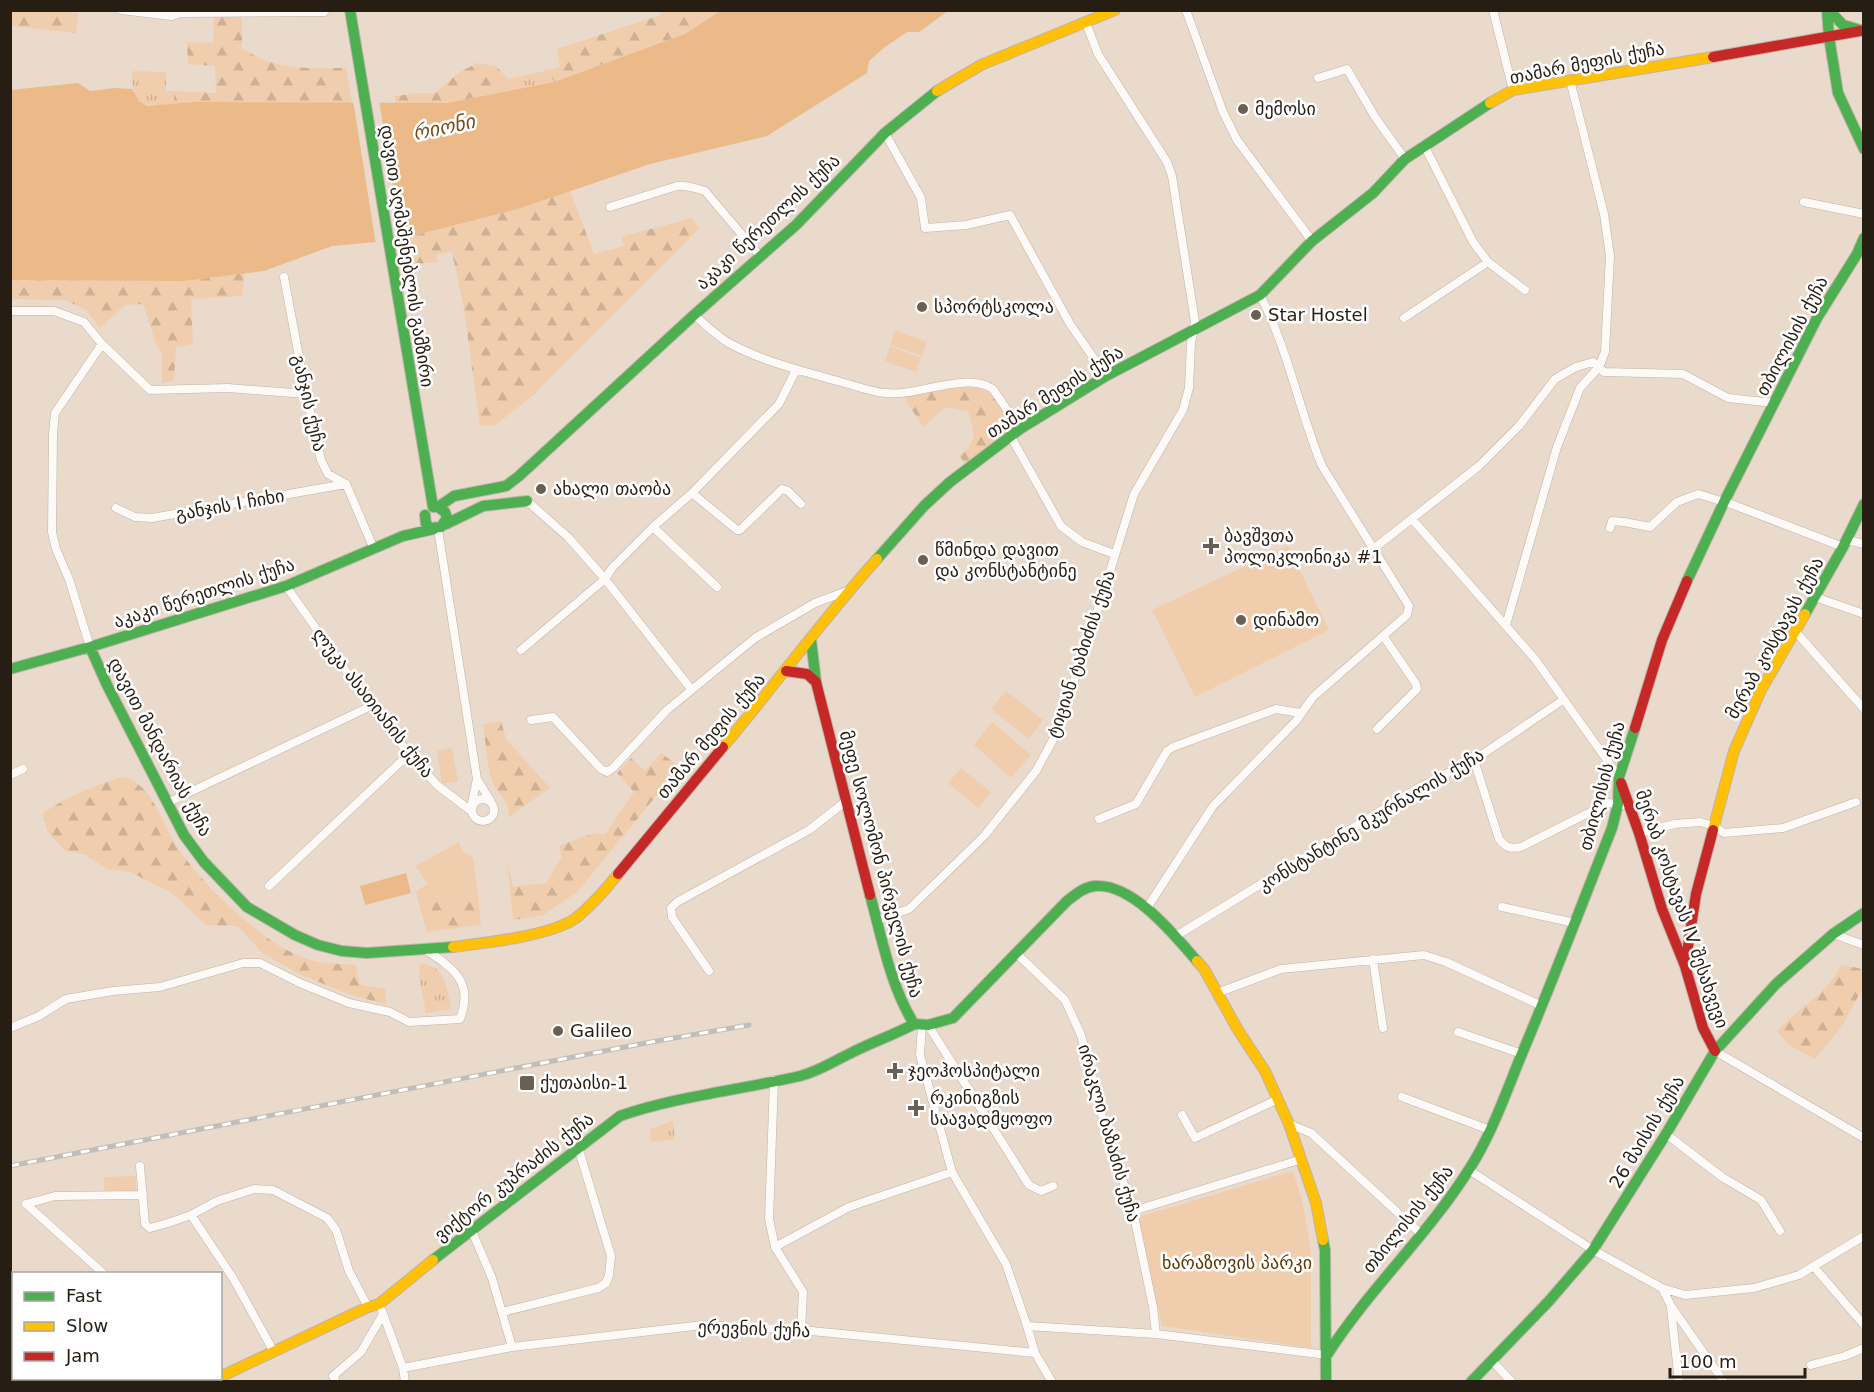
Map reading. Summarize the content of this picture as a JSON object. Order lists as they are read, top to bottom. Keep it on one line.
{"streets":{"main road":["თამარ მეფის ქუჩა","აკაკი წერეთლის ქუჩა","დავით აღმაშენებლის გამზირი","თბილისის ქუჩა","მერაბ კოსტავას ქუჩა","დავით მანდარიას ქუჩა","მეფე სოლომონ პირველის ქუჩა","მერაბ კოსტავას IV შესახვევი","26 მაისის ქუჩა","ვიქტორ კუპრაძის ქუჩა"],"street":["განჯის ქუჩა","განჯის I ჩიხი","ტიციან ტაბიძის ქუჩა","ლუკა ასათიანის ქუჩა","კონსტანტინე მკურნალის ქუჩა","ირაკლი ბაზაძის ქუჩა","ერევნის ქუჩა"]},"crossings":[["თამარ მეფის ქუჩა","ტიციან ტაბიძის ქუჩა"],["თამარ მეფის ქუჩა","დავით მანდარიას ქუჩა"],["თამარ მეფის ქუჩა","მეფე სოლომონ პირველის ქუჩა"],["აკაკი წერეთლის ქუჩა","დავით აღმაშენებლის გამზირი"],["აკაკი წერეთლის ქუჩა","განჯის ქუჩა"],["აკაკი წერეთლის ქუჩა","ტიციან ტაბიძის ქუჩა"],["აკაკი წერეთლის ქუჩა","ლუკა ასათიანის ქუჩა"],["აკაკი წერეთლის ქუჩა","დავით მანდარიას ქუჩა"],["თბილისის ქუჩა","მერაბ კოსტავას IV შესახვევი"],["განჯის ქუჩა","განჯის I ჩიხი"],["მერაბ კოსტავას ქუჩა","მერაბ კოსტავას IV შესახვევი"],["ტიციან ტაბიძის ქუჩა","მეფე სოლომონ პირველის ქუჩა"],["მეფე სოლომონ პირველის ქუჩა","ვიქტორ კუპრაძის ქუჩა"],["მერაბ კოსტავას IV შესახვევი","26 მაისის ქუჩა"]],"water":["რიონი"],"parks":["ხარაზოვის პარკი"],"places":{"other":["მემოსი","სპორტსკოლა","Star Hostel","ახალი თაობა","წმინდა დავით და კონსტანტინე","დინამო","Galileo"],"health":["ბავშვთა პოლიკლინიკა #1","ჯეოჰოსპიტალი","რკინიგზის საავადმყოფო"],"transit":["ქუთაისი-1"]},"legend":["Fast","Slow","Jam"],"scale_bar":"100 m"}
